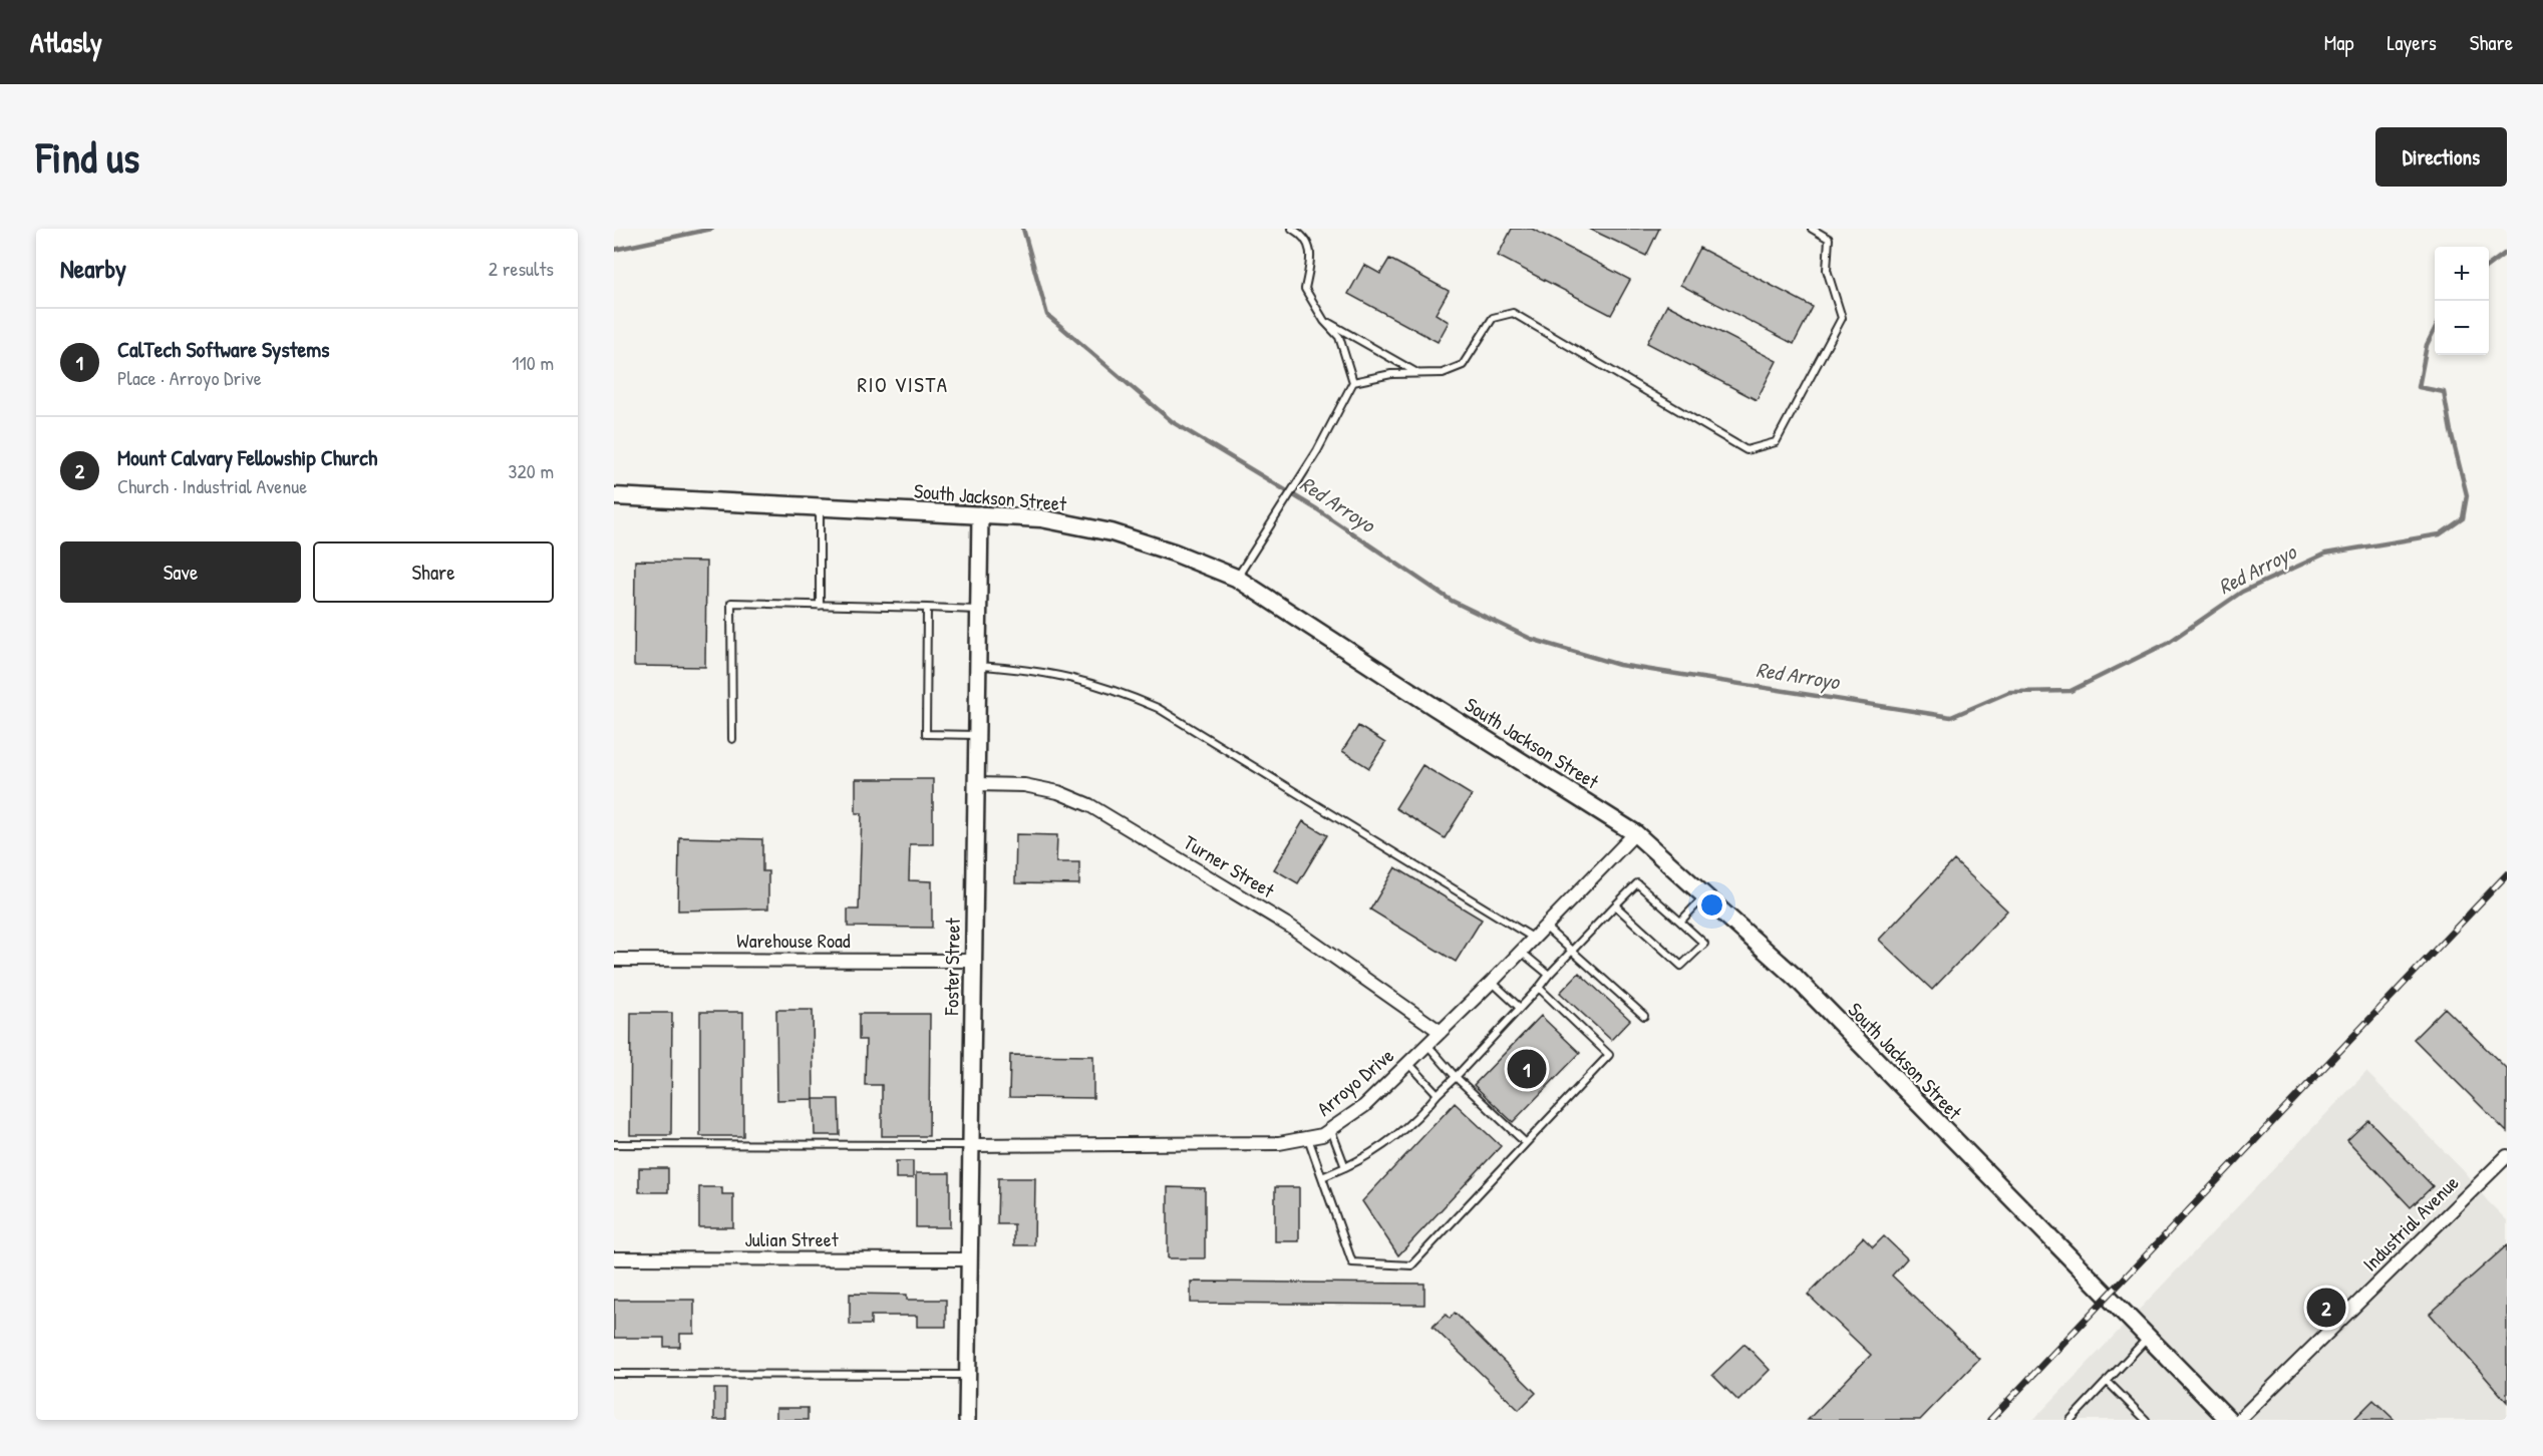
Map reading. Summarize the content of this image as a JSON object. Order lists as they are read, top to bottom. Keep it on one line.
{"streets":{"main road":["South Jackson Street"],"street":["Turner Street","Warehouse Road","Foster Street","Arroyo Drive","Industrial Avenue","Julian Street"]},"crossings":[["South Jackson Street","Foster Street"],["South Jackson Street","Arroyo Drive"],["South Jackson Street","Industrial Avenue"],["Turner Street","Foster Street"],["Turner Street","Arroyo Drive"],["Warehouse Road","Foster Street"],["Foster Street","Arroyo Drive"],["Foster Street","Julian Street"]],"districts":["RIO VISTA"],"water":["Red Arroyo"],"page":{"header":"Atlasly","nav":["Map","Layers","Share"],"buttons":["Directions",["Save","Share"]],"title":"Find us","heading":["Nearby","2 results"],"map_buttons":["+","−"],"list":[{"mark":"1","name":"CalTech Software Systems","note":"Place · Arroyo Drive","value":"110 m"},{"mark":"2","name":"Mount Calvary Fellowship Church","note":"Church · Industrial Avenue","value":"320 m"}],"pins":["1","2"]}}
